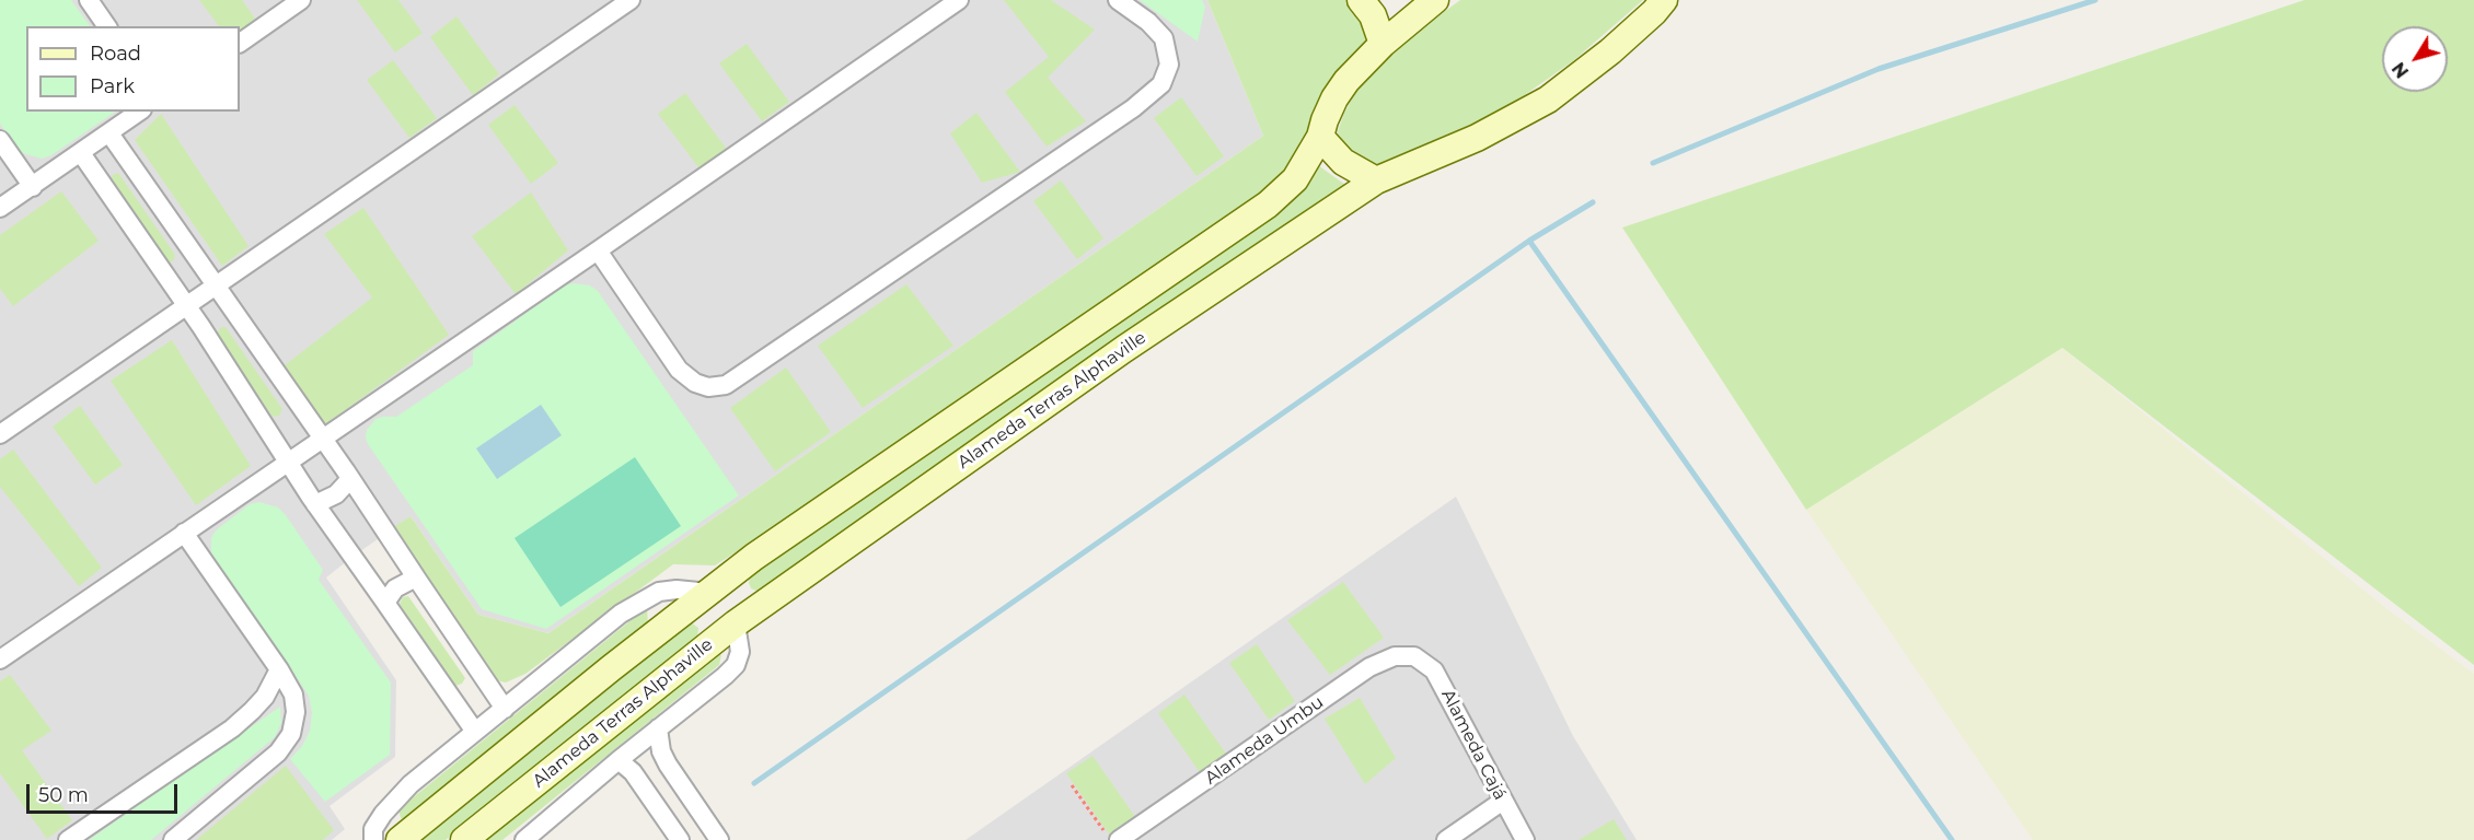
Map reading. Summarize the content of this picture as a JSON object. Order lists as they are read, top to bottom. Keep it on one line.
{"streets":{"street":["Alameda Terras Alphaville","Alameda Umbu","Alameda Cajá"]},"crossings":[["Alameda Umbu","Alameda Cajá"]],"legend":["Road","Park"],"scale_bar":"50 m","north":"bottom left"}
